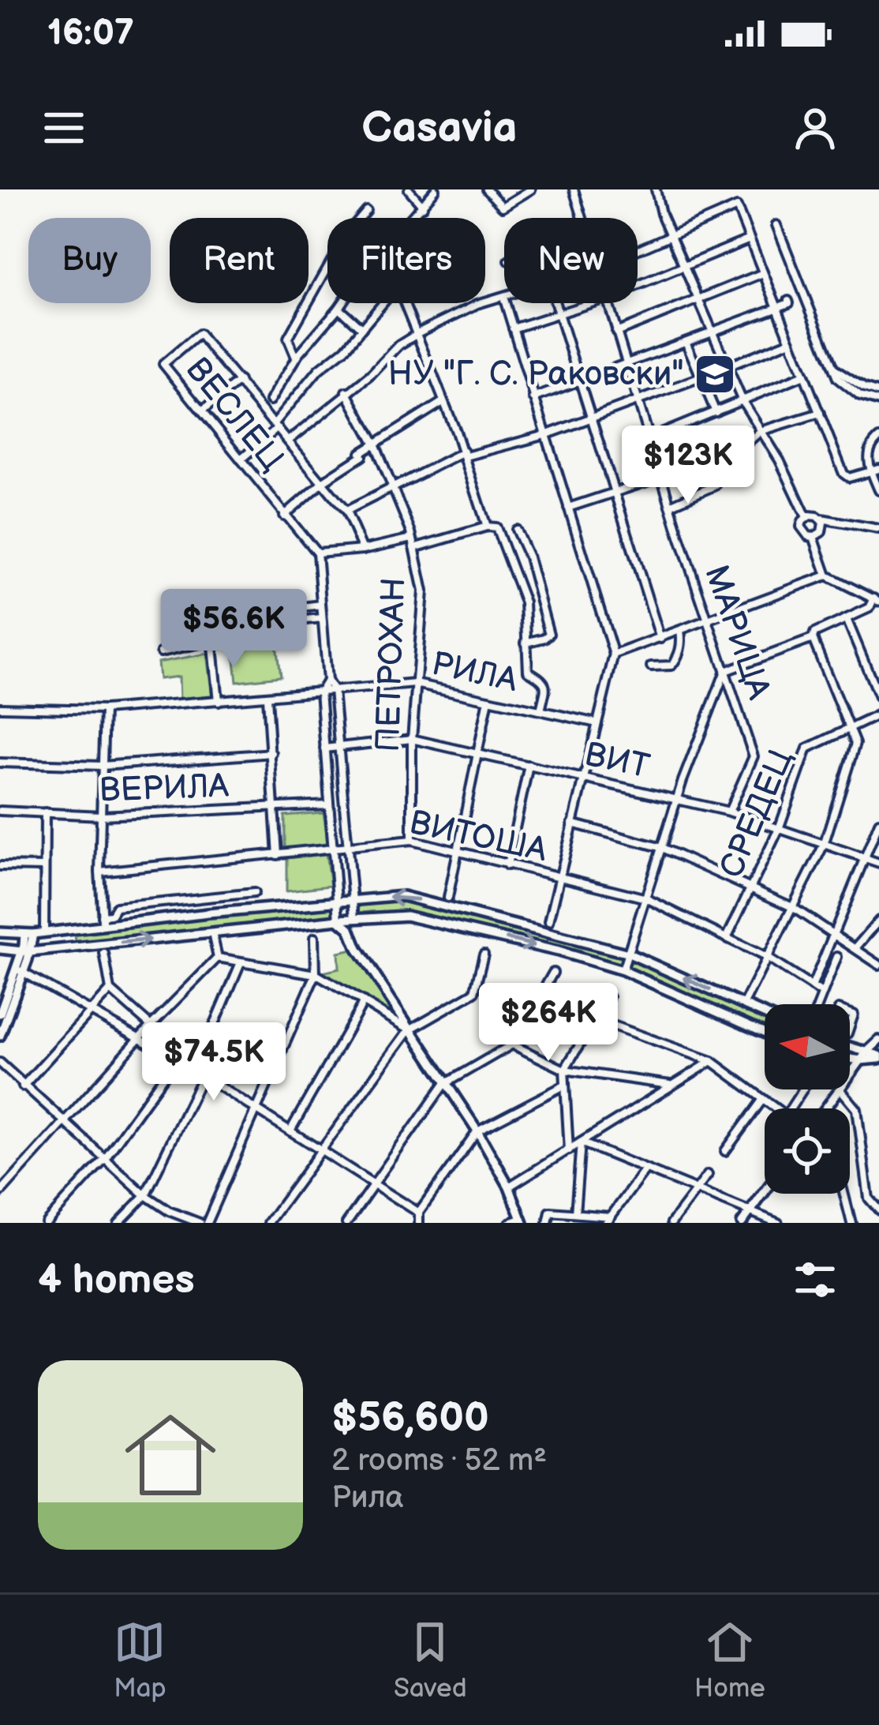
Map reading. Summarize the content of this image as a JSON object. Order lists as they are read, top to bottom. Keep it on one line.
{"streets":{"street":["ВЕСЛЕЦ","МАРИЦА","ПЕТРОХАН","РИЛА","ВИТ","ВЕРИЛА","СРЕДЕЦ","ВИТОША"]},"crossings":[["МАРИЦА","ВИТ"],["ПЕТРОХАН","РИЛА"],["ПЕТРОХАН","ВИТ"],["ПЕТРОХАН","ВИТОША"],["ВИТ","СРЕДЕЦ"],["СРЕДЕЦ","ВИТОША"]],"places":{"school or university":["НУ \"Г. С. Раковски\""]},"north":"left","page":{"status":"16:07","header":"Casavia","chip":["Buy","Rent","Filters","New"],"price":["$123K","$56.6K","$264K","$74.5K"],"heading":"4 homes","list":[{"name":"$56,600","note":"2 rooms · 52 m² · Рила"}],"tabs":["Map","Saved","Home"]}}
